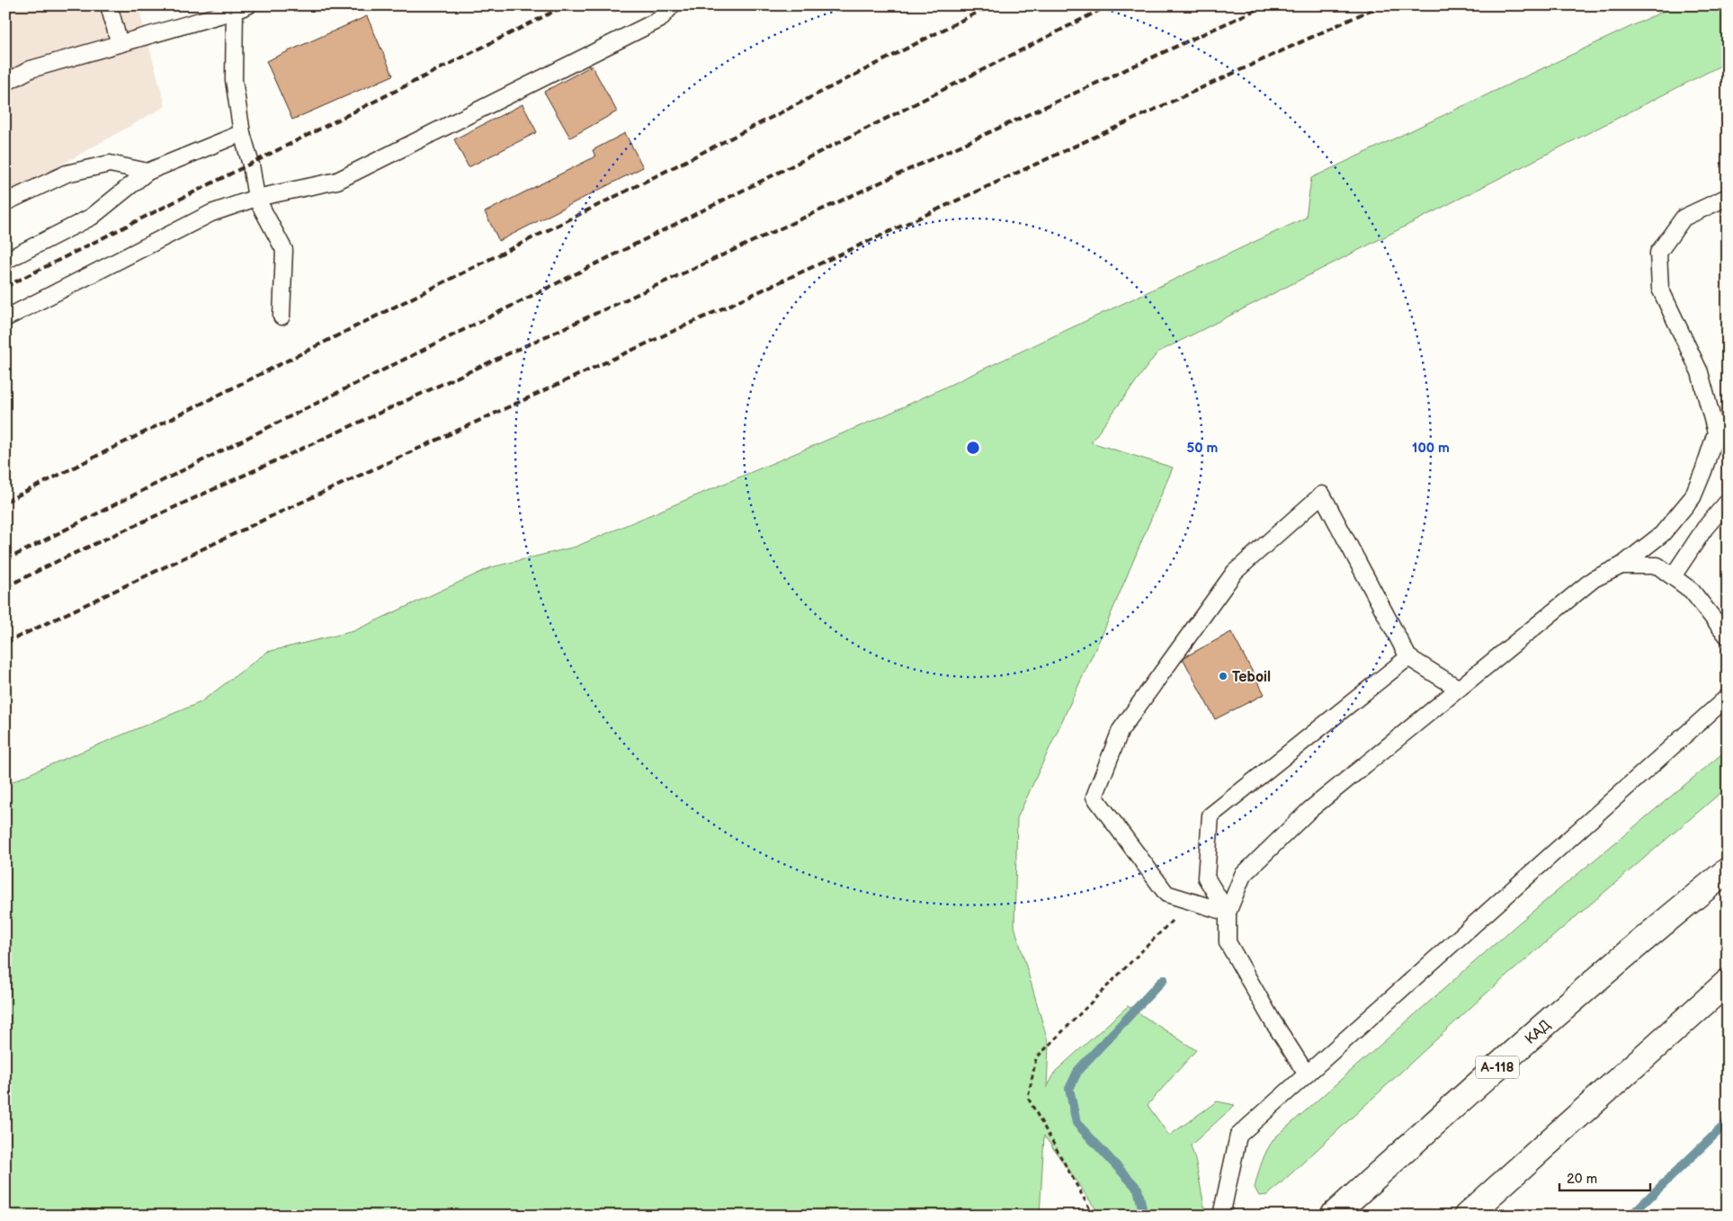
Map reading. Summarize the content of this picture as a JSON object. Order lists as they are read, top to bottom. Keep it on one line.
{"streets":{"highway":["КАД","А-118"]},"places":["Teboil"],"scale_bar":"20 m","rings":["50 m","100 m"]}
